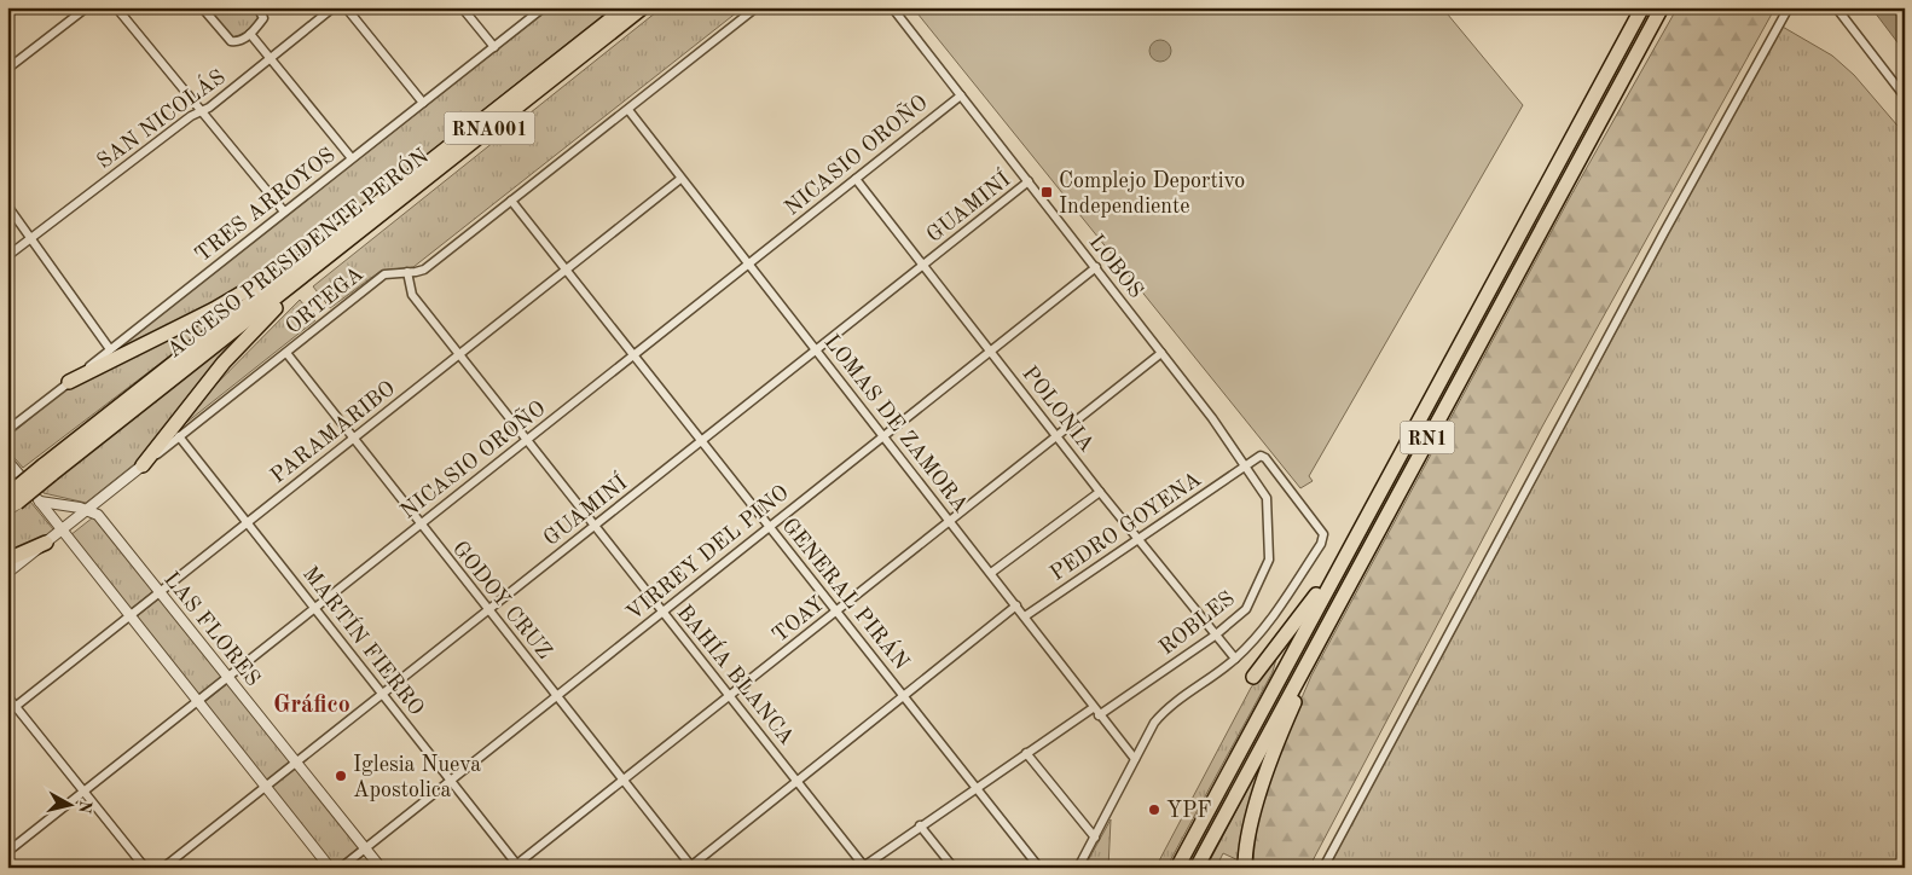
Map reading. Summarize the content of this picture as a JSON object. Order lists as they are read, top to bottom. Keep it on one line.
{"streets":{"highway":["RNA001","ACCESO PRESIDENTE PERÓN","RN1"],"street":["SAN NICOLÁS","NICASIO OROÑO","TRES ARROYOS","GUAMINÍ","LOBOS","ORTEGA","POLONIA","LOMAS DE ZAMORA","PARAMARIBO","PEDRO GOYENA","VIRREY DEL PINO","GENERAL PIRÁN","GODOY CRUZ","TOAY","ROBLES","LAS FLORES","MARTÍN FIERRO","BAHÍA BLANCA"]},"crossings":[["NICASIO OROÑO","LOBOS"],["NICASIO OROÑO","POLONIA"],["NICASIO OROÑO","LOMAS DE ZAMORA"],["NICASIO OROÑO","GENERAL PIRÁN"],["NICASIO OROÑO","GODOY CRUZ"],["NICASIO OROÑO","LAS FLORES"],["NICASIO OROÑO","MARTÍN FIERRO"],["NICASIO OROÑO","BAHÍA BLANCA"],["GUAMINÍ","LOBOS"],["GUAMINÍ","POLONIA"],["GUAMINÍ","LOMAS DE ZAMORA"],["GUAMINÍ","GENERAL PIRÁN"],["GUAMINÍ","GODOY CRUZ"],["GUAMINÍ","LAS FLORES"],["GUAMINÍ","MARTÍN FIERRO"],["GUAMINÍ","BAHÍA BLANCA"],["LOBOS","PEDRO GOYENA"],["LOBOS","VIRREY DEL PINO"],["LOBOS","TOAY"],["LOBOS","ROBLES"],["ORTEGA","LOMAS DE ZAMORA"],["ORTEGA","GENERAL PIRÁN"],["ORTEGA","GODOY CRUZ"],["ORTEGA","LAS FLORES"],["ORTEGA","MARTÍN FIERRO"],["ORTEGA","BAHÍA BLANCA"],["POLONIA","PEDRO GOYENA"],["POLONIA","VIRREY DEL PINO"],["POLONIA","TOAY"],["POLONIA","ROBLES"],["LOMAS DE ZAMORA","PARAMARIBO"],["LOMAS DE ZAMORA","PEDRO GOYENA"],["LOMAS DE ZAMORA","VIRREY DEL PINO"],["LOMAS DE ZAMORA","TOAY"],["LOMAS DE ZAMORA","ROBLES"],["PARAMARIBO","GENERAL PIRÁN"],["PARAMARIBO","GODOY CRUZ"],["PARAMARIBO","LAS FLORES"],["PARAMARIBO","MARTÍN FIERRO"],["PARAMARIBO","BAHÍA BLANCA"],["VIRREY DEL PINO","GENERAL PIRÁN"],["VIRREY DEL PINO","GODOY CRUZ"],["VIRREY DEL PINO","LAS FLORES"],["VIRREY DEL PINO","MARTÍN FIERRO"],["VIRREY DEL PINO","BAHÍA BLANCA"],["GENERAL PIRÁN","TOAY"],["GODOY CRUZ","TOAY"],["TOAY","MARTÍN FIERRO"],["TOAY","BAHÍA BLANCA"]],"districts":["Gráfico"],"places":{"transit":["Complejo Deportivo Independiente"],"other":["Iglesia Nueva Apostolica","YPF"]},"north":"right"}
